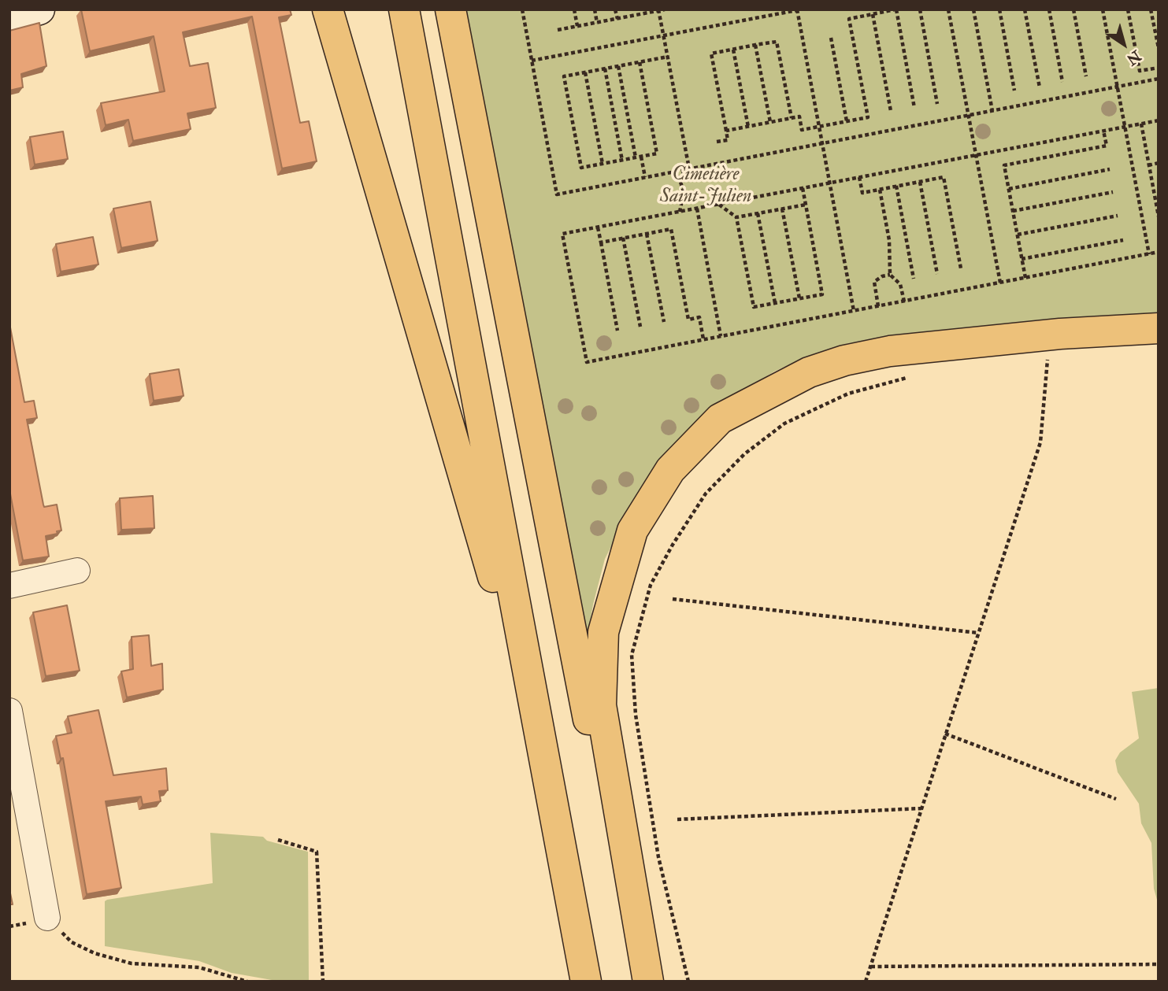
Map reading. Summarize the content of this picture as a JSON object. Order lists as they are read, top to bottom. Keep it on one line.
{"parks":["Cimetière Saint-Julien"],"north":"bottom right"}
